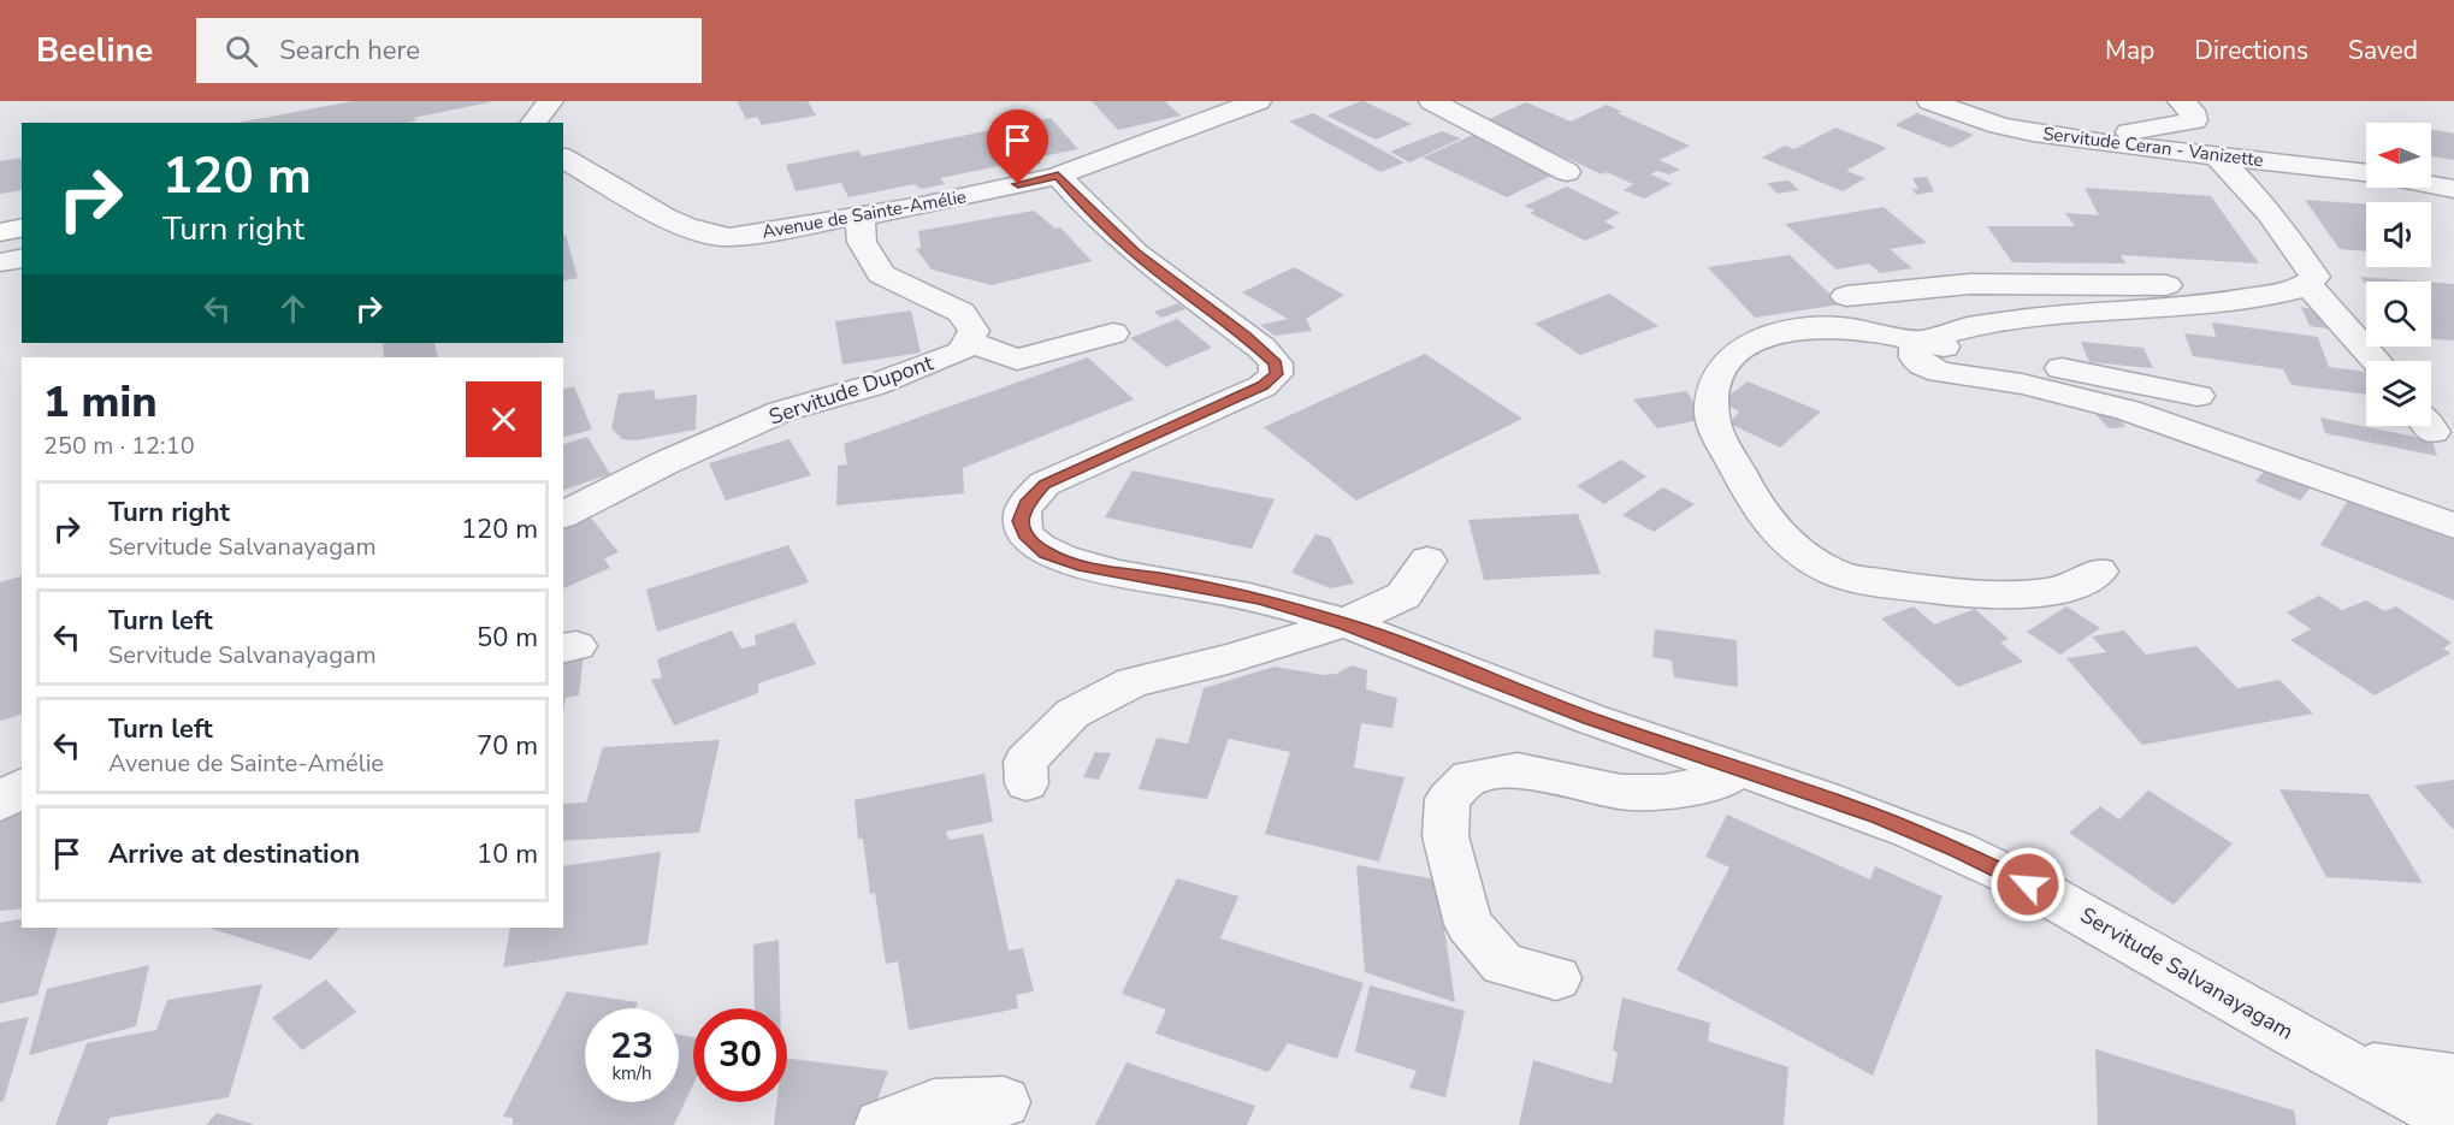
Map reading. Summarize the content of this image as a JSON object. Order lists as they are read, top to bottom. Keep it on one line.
{"streets":{"street":["Servitude Ceran - Vanizette","Avenue de Sainte-Amélie","Servitude Dupont","Servitude Salvanayagam"]},"crossings":[["Avenue de Sainte-Amélie","Servitude Salvanayagam"]],"north":"left","page":{"header":"Beeline","search":"Search here","nav":["Map","Directions","Saved"],"turn":["120 m","Turn right"],"heading":["1 min","250 m · 12:10"],"list":[{"name":"Turn right","note":"Servitude Salvanayagam","value":"120 m"},{"name":"Turn left","note":"Servitude Salvanayagam","value":"50 m"},{"name":"Turn left","note":"Avenue de Sainte-Amélie","value":"70 m"},{"name":"Arrive at destination","value":"10 m"}],"speed":"23 km/h","limit":"30"}}
